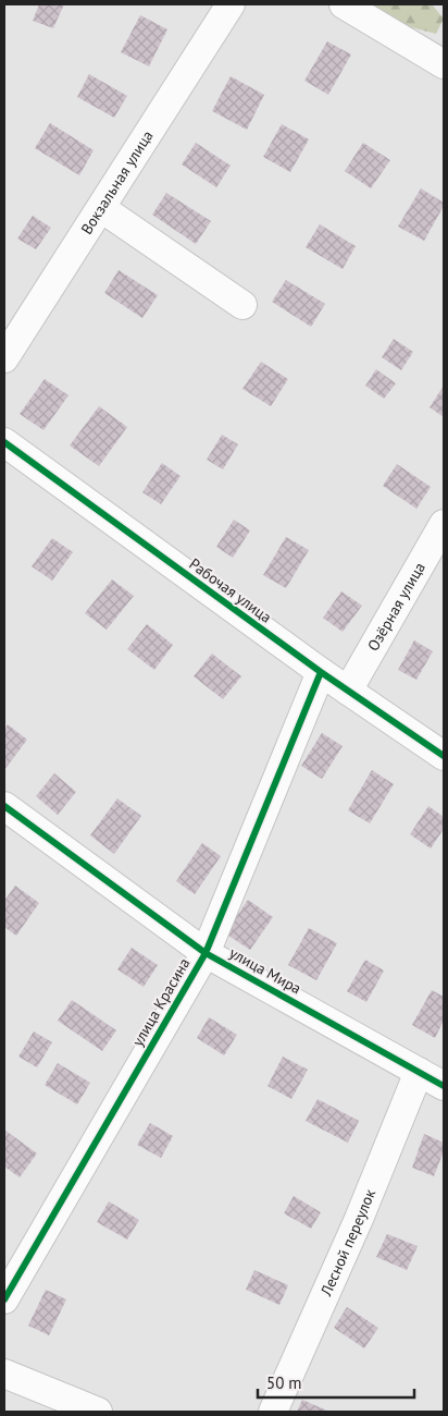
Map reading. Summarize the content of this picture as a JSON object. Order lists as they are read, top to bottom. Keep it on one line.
{"streets":{"street":["Вокзальная улица","Рабочая улица","Озёрная улица","улица Мира","улица Красина","Лесной переулок"]},"crossings":[["Рабочая улица","Озёрная улица"],["Рабочая улица","улица Красина"],["улица Мира","улица Красина"],["улица Мира","Лесной переулок"]],"scale_bar":"50 m"}
